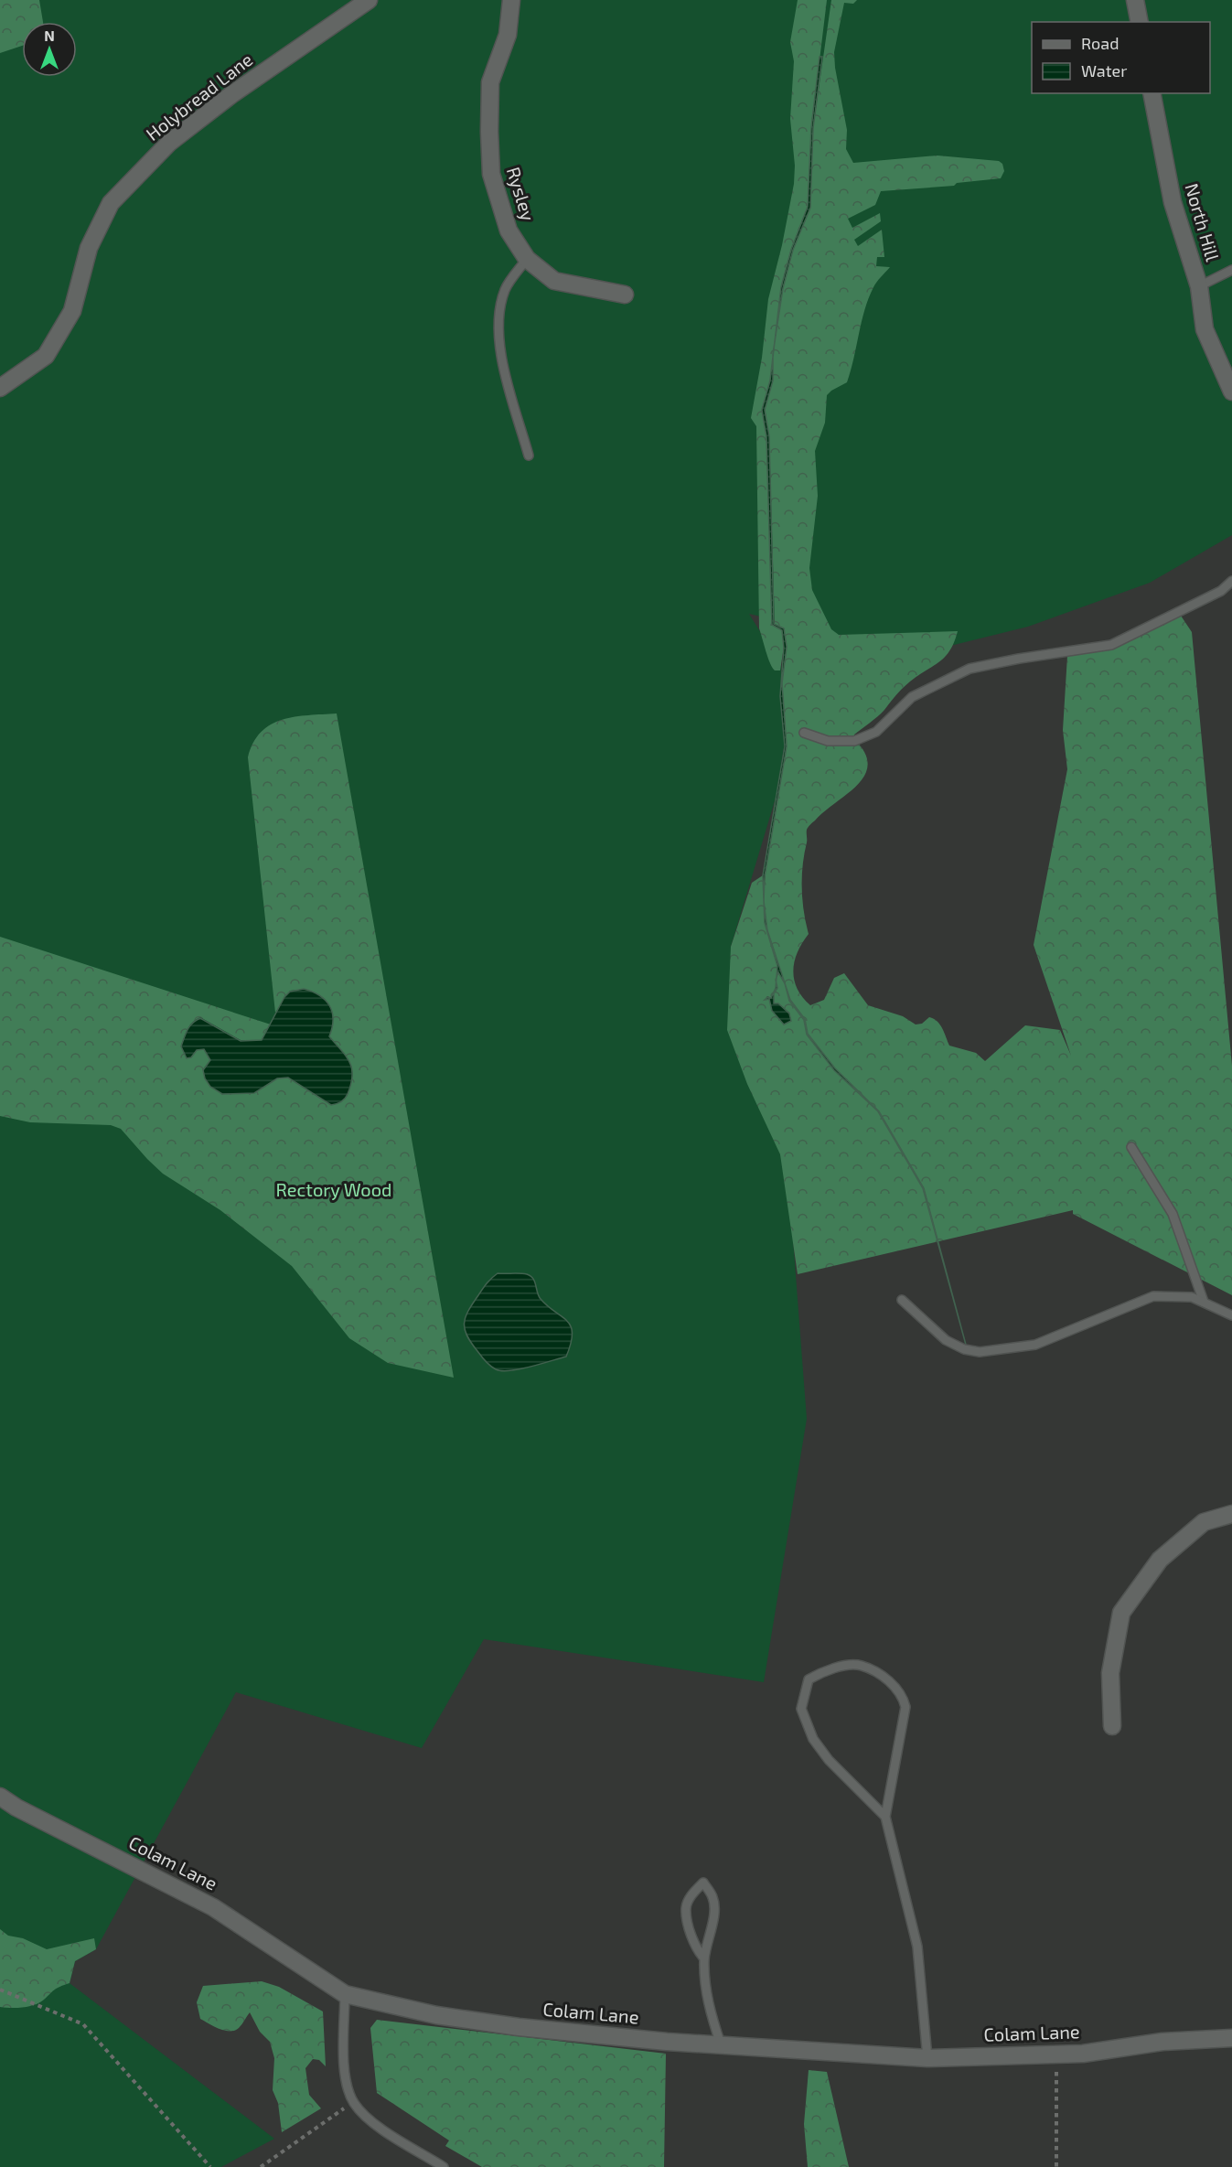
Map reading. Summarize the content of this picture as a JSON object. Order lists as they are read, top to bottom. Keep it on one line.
{"streets":{"street":["Holybread Lane","Rysley","North Hill","Colam Lane"]},"parks":["Rectory Wood"],"legend":["Road","Water"],"north":"top"}
